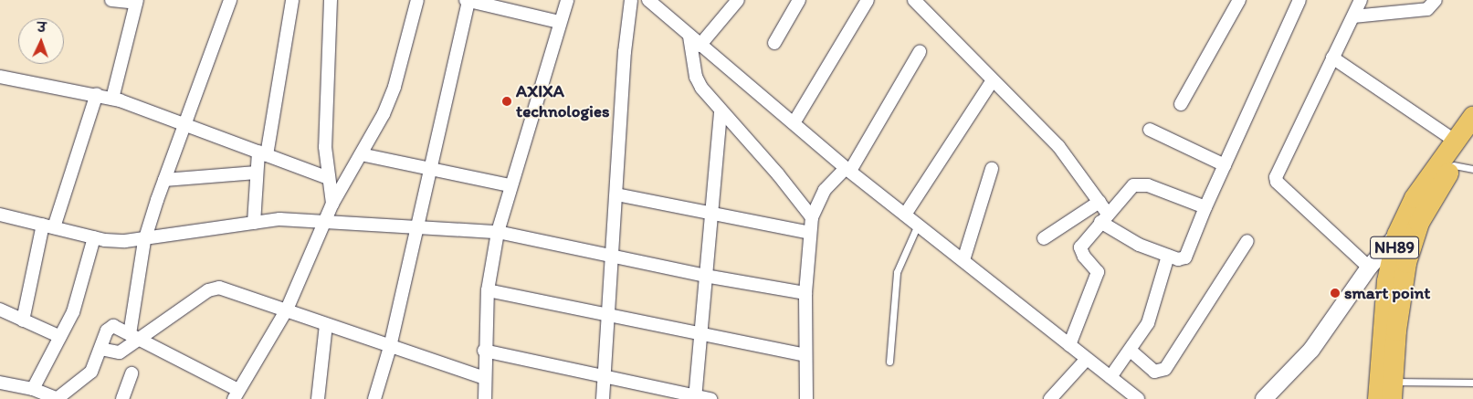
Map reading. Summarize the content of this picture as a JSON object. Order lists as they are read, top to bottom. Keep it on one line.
{"streets":{"main road":["NH89"]},"places":["AXIXA technologies","smart point"],"north":"top"}
